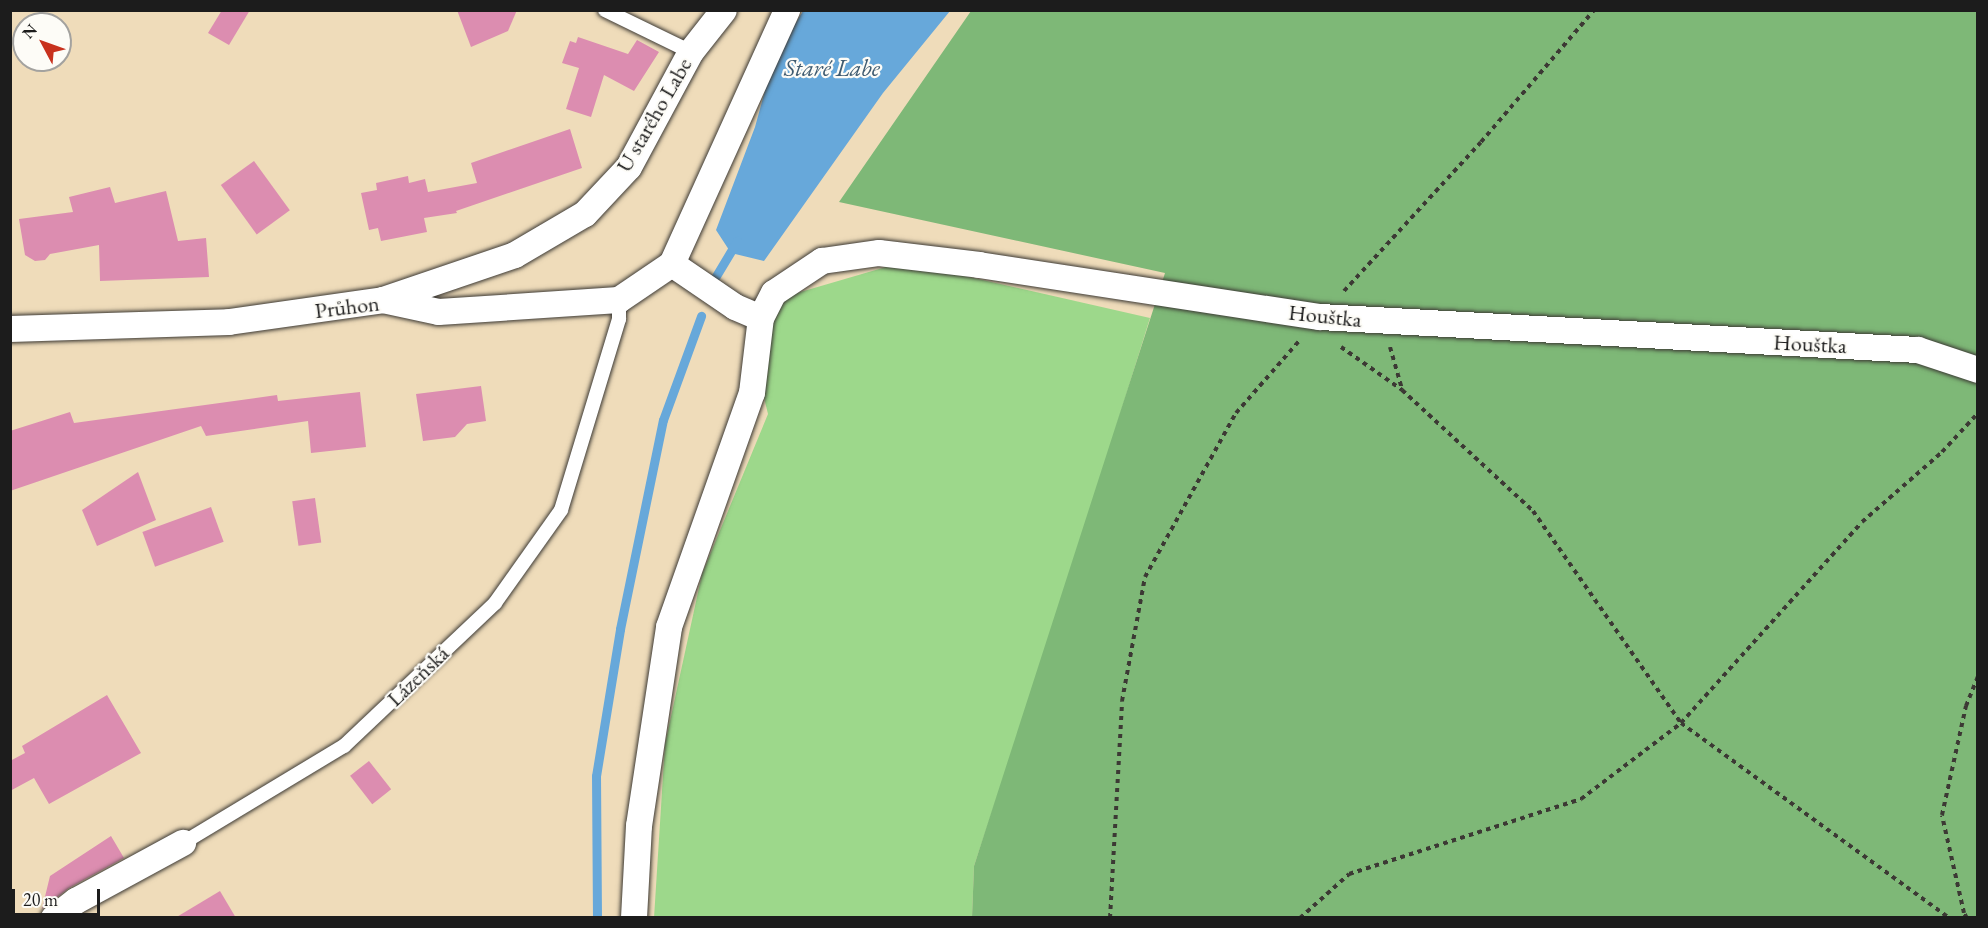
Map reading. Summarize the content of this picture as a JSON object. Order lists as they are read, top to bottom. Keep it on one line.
{"streets":{"street":["U starého Labe","Průhon","Houštka","Lázeňská"]},"crossings":[["U starého Labe","Průhon"],["Průhon","Lázeňská"]],"water":["Staré Labe"],"scale_bar":"20 m","north":"top left"}
